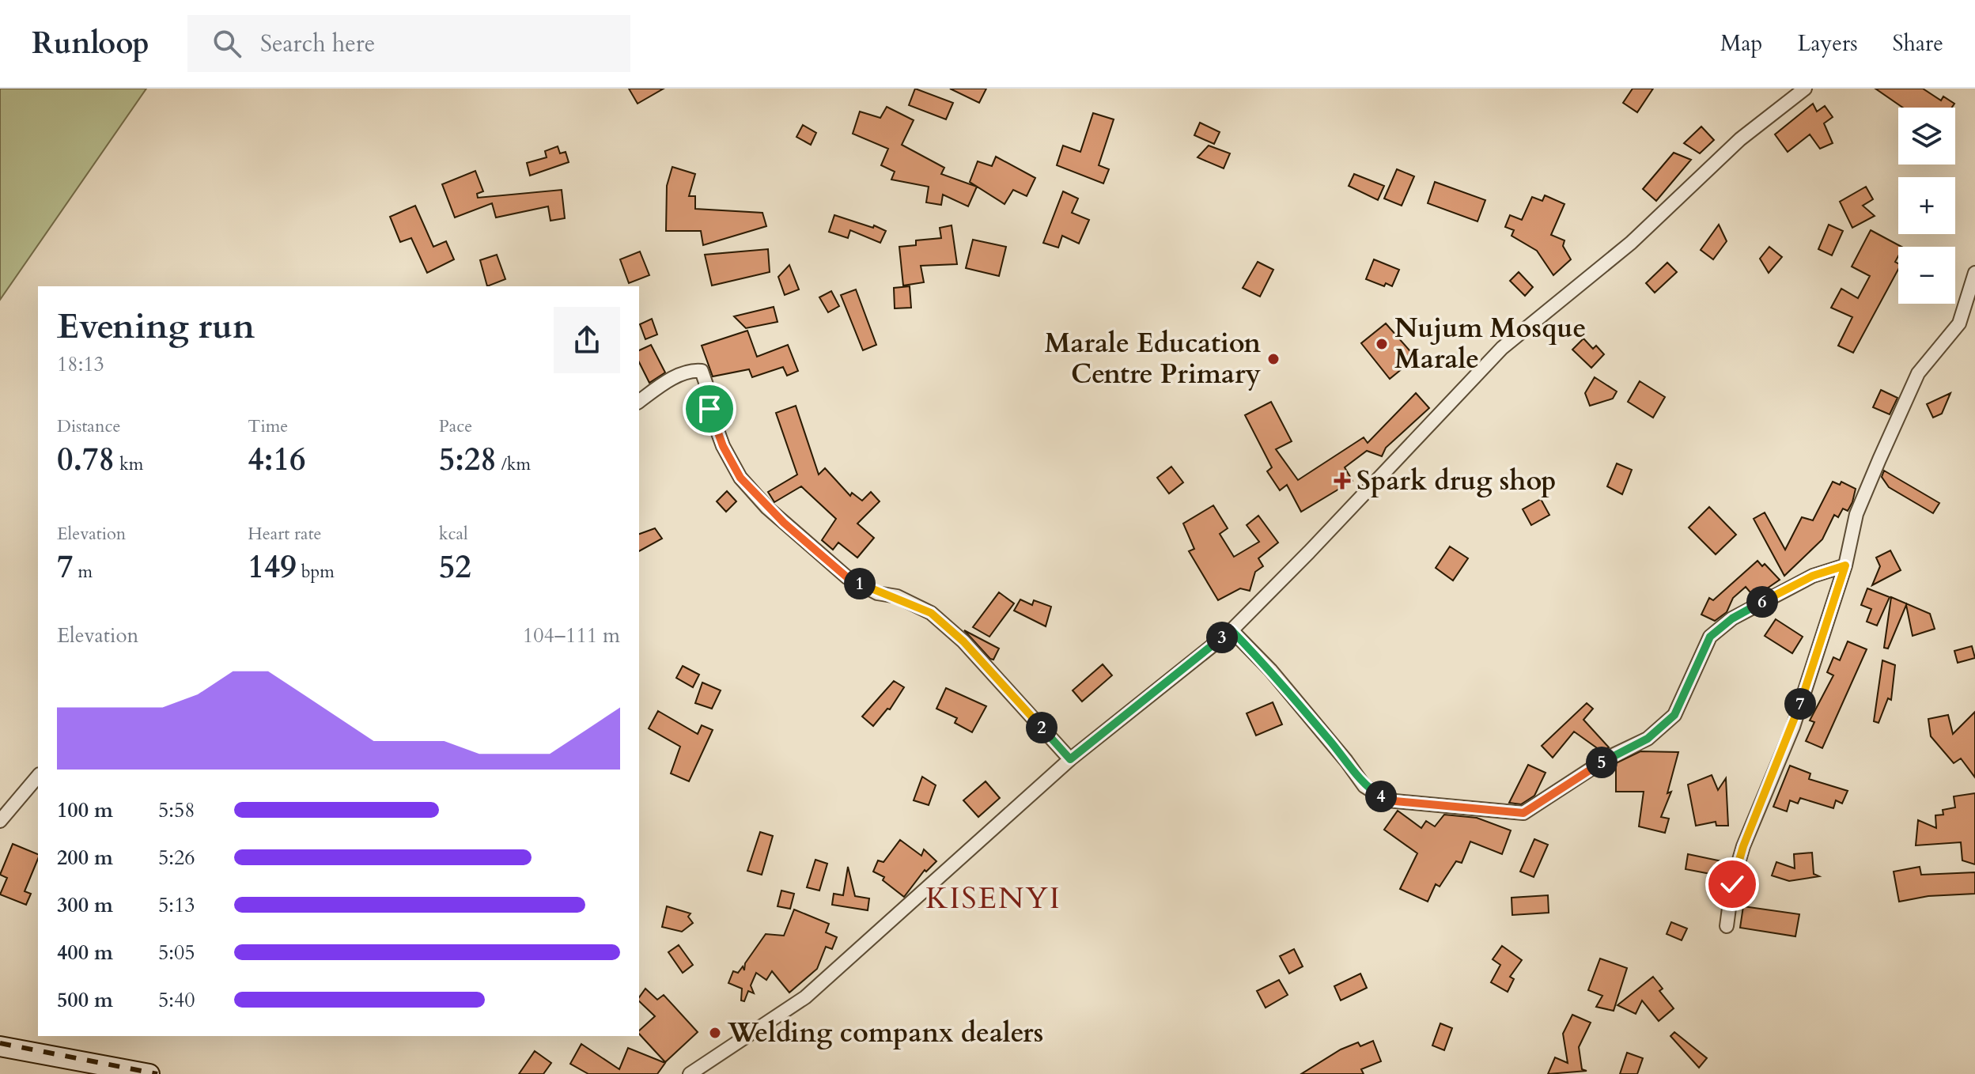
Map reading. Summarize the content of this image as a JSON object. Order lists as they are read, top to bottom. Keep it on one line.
{"districts":["KISENYI"],"places":{"other":["Nujum Mosque Marale","Marale Education Centre Primary","Welding companx dealers"],"health":["Spark drug shop"]},"page":{"header":"Runloop","search":"Search here","nav":["Map","Layers","Share"],"map_buttons":["+","−"],"heading":["Evening run","18:13"],"stats":[["Distance","0.78 km"],["Time","4:16"],["Pace","5:28 /km"],["Elevation","7 m"],["Heart rate","149 bpm"],["kcal","52"]],"pins":["1","6","3","7","2","5","4"],"chart":["Elevation","104–111 m"],"list":[{"name":"100 m","note":"5:58"},{"name":"200 m","note":"5:26"},{"name":"300 m","note":"5:13"},{"name":"400 m","note":"5:05"},{"name":"500 m","note":"5:40"}]}}
